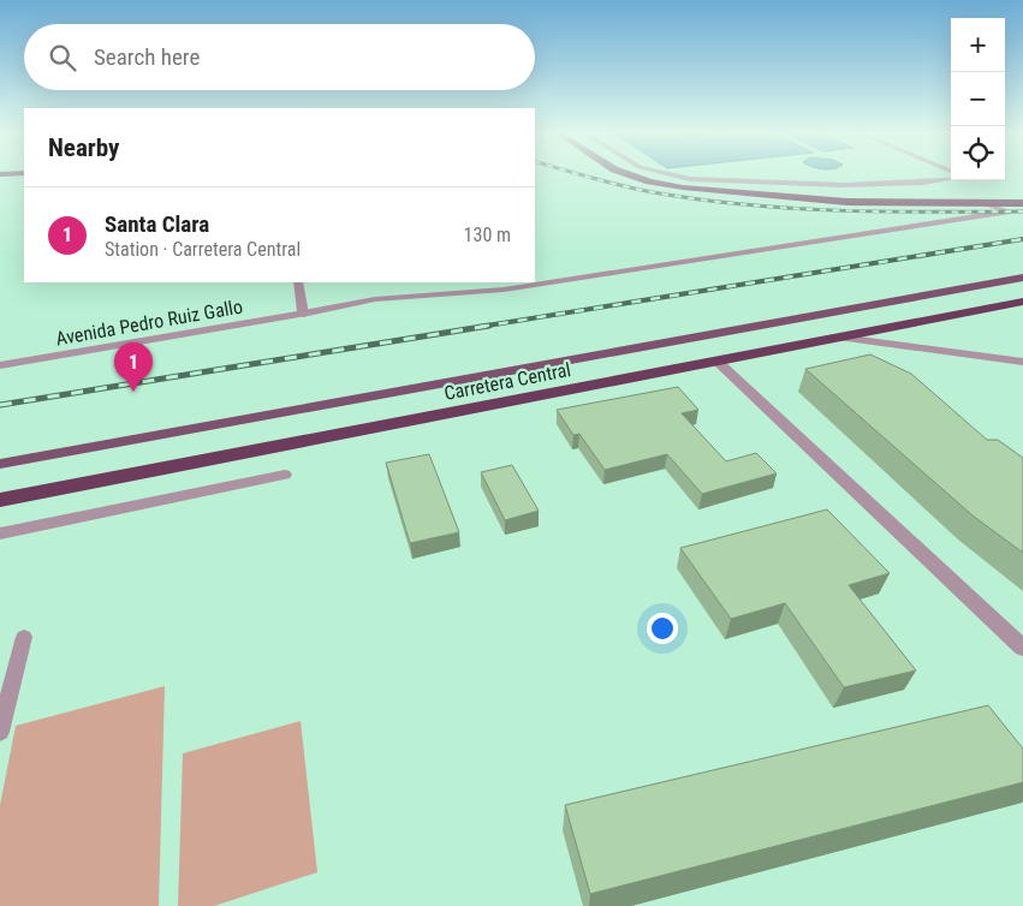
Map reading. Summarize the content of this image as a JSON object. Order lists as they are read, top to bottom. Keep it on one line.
{"streets":{"highway":["Carretera Central"],"street":["Avenida Pedro Ruiz Gallo"]},"page":{"map_buttons":["+","−"],"search":"Search here","heading":"Nearby","list":[{"mark":"1","name":"Santa Clara","note":"Station · Carretera Central","value":"130 m"}],"pins":"1"}}
